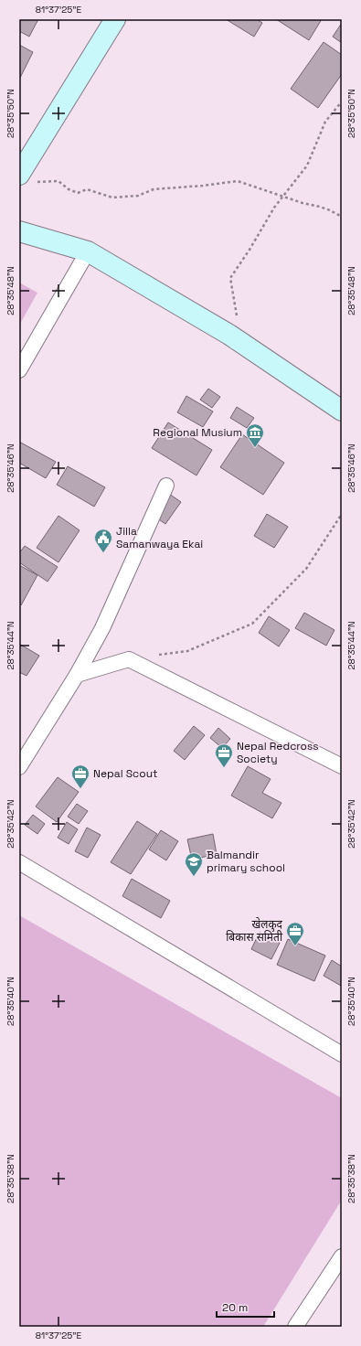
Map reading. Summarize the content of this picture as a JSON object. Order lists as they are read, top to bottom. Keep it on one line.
{"places":{"museum":["Regional Musium"],"public building":["Jilla Samanwaya Ekai"],"office":["Nepal Redcross Society","Nepal Scout","खेलकुद बिकास समिती"],"school or university":["Balmandir primary school"]},"scale_bar":"20 m","coordinates":["81°37'25\"E","28°35'50\"N","28°35'48\"N","28°35'46\"N","28°35'44\"N","28°35'42\"N","28°35'40\"N","28°35'38\"N"]}
